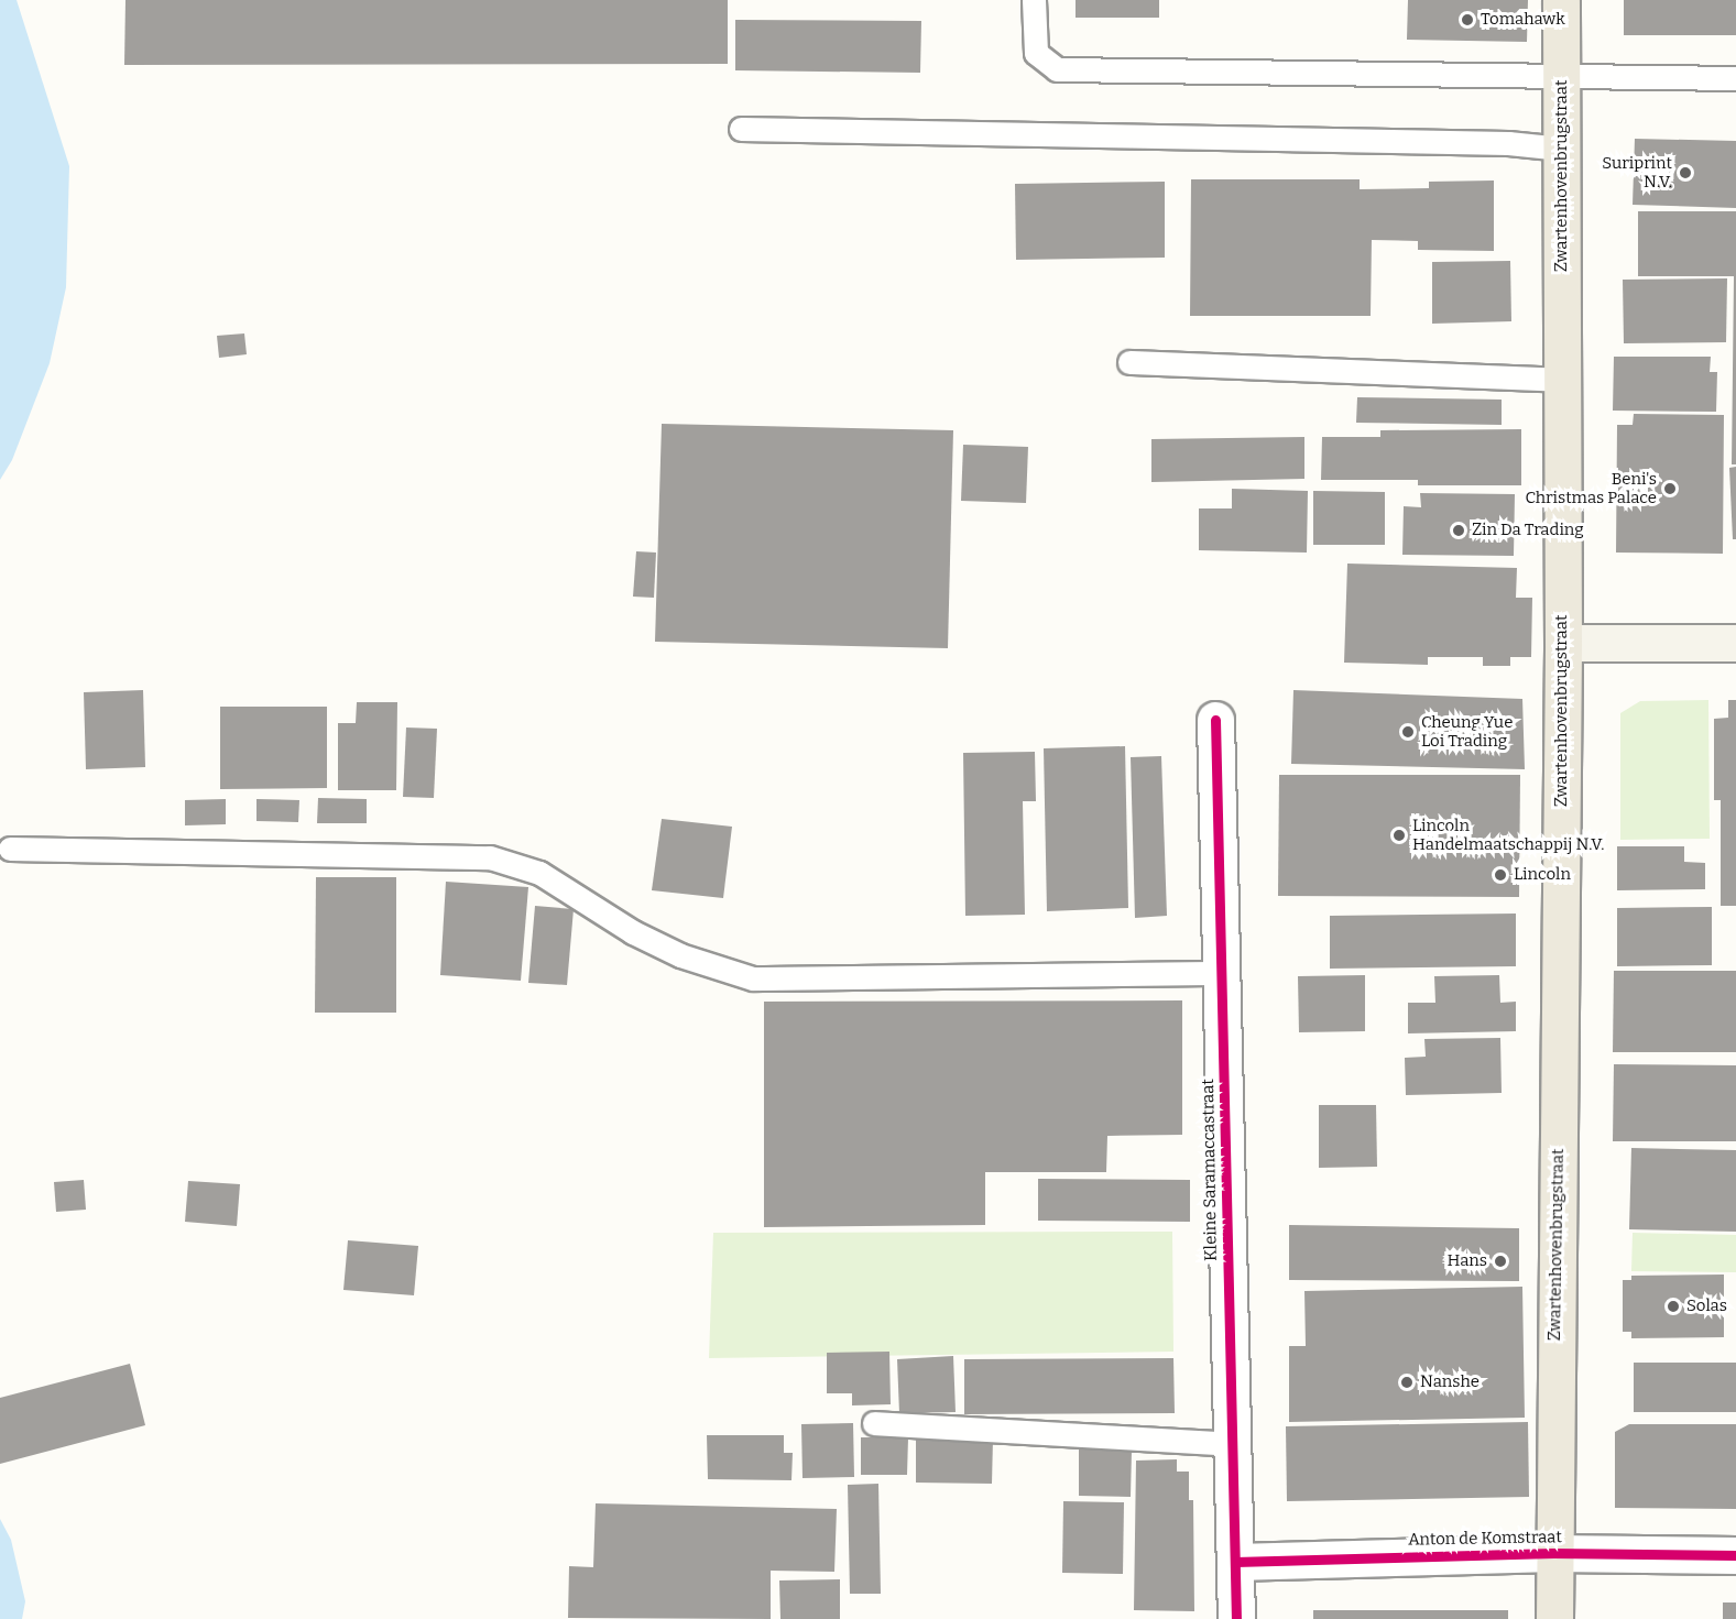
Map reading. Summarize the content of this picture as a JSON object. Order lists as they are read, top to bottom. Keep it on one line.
{"streets":{"main road":["Zwartenhovenbrugstraat"],"street":["Kleine Saramaccastraat","Anton de Komstraat"]},"crossings":[["Zwartenhovenbrugstraat","Anton de Komstraat"],["Kleine Saramaccastraat","Anton de Komstraat"]],"places":["Tomahawk","Suriprint N.V.","Beni's Christmas Palace","Zin Da Trading","Cheung Yue Loi Trading","Lincoln Handelmaatschappij N.V.","Lincoln","Hans","Solas","Nanshe"]}
